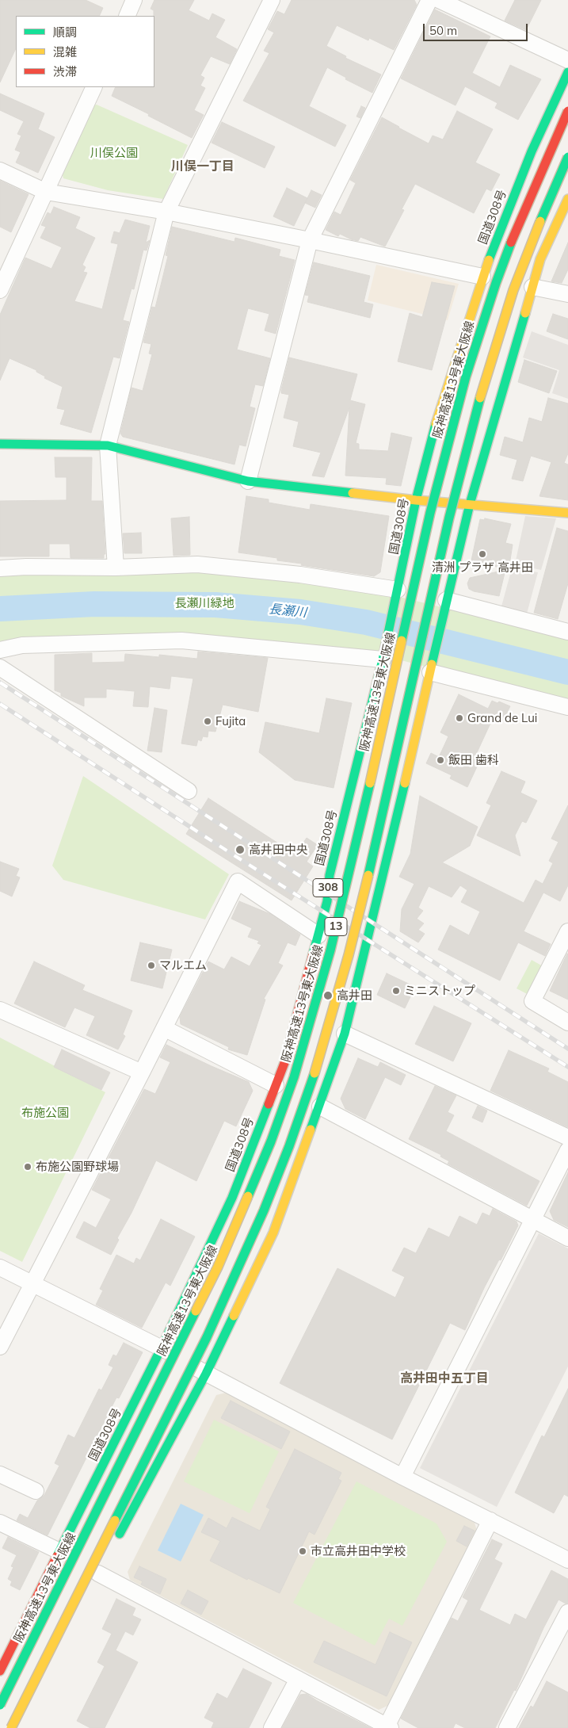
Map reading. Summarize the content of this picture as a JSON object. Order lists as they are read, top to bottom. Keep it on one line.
{"streets":{"main road":["国道308号","阪神高速13号東大阪線","308","13"]},"districts":["川俣一丁目","高井田中五丁目"],"water":["長瀬川"],"parks":["川俣公園","長瀬川緑地","布施公園"],"places":["清洲 プラザ 高井田","Grand de Lui","Fujita","飯田 歯科","高井田中央","マルエム","ミニストップ","高井田","布施公園野球場","市立高井田中学校"],"legend":["順調","混雑","渋滞"],"scale_bar":"50 m"}
